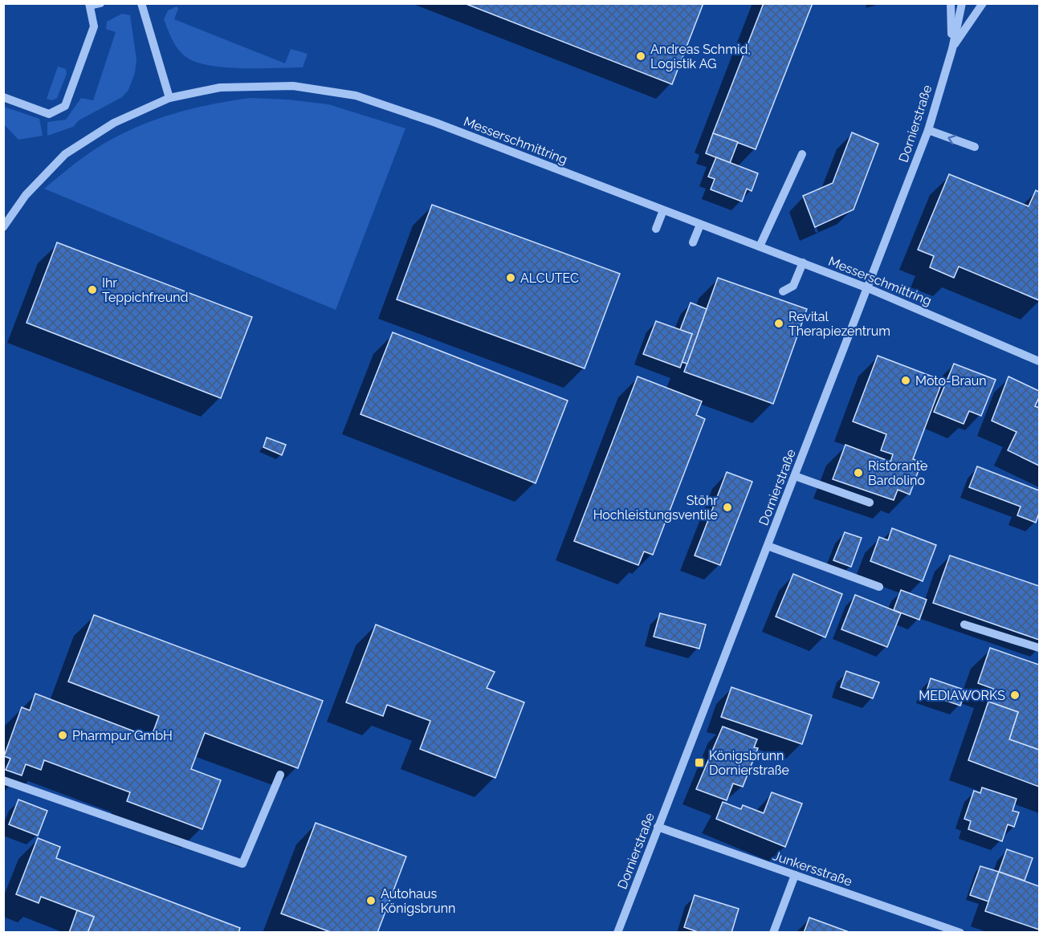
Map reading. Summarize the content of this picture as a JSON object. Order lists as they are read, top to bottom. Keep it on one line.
{"streets":{"street":["Dornierstraße","Messerschmittring","Junkersstraße"]},"crossings":[["Dornierstraße","Messerschmittring"],["Dornierstraße","Junkersstraße"]],"places":{"other":["Andreas Schmid, Logistik AG","ALCUTEC","Ihr Teppichfreund","Revital Therapiezentrum","Moto-Braun","Ristorante Bardolino","Stöhr Hochleistungsventile","MEDIAWORKS","Pharmpur GmbH","Autohaus Königsbrunn"],"transit":["Königsbrunn Dornierstraße"]}}
